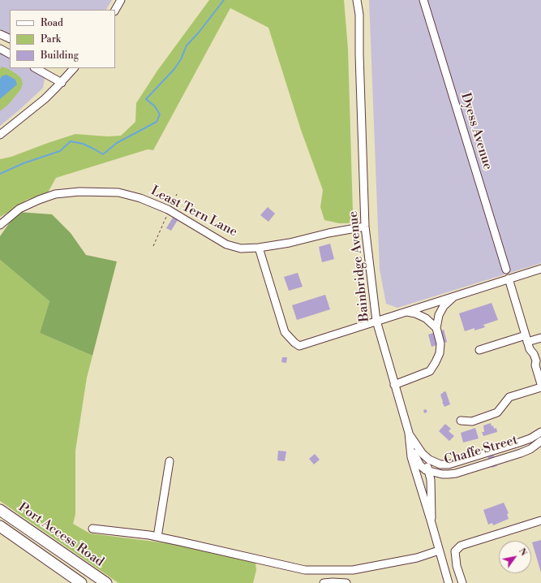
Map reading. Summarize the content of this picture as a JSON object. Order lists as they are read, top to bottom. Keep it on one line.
{"streets":{"highway":["Port Access Road"],"street":["Dyess Avenue","Least Tern Lane","Bainbridge Avenue","Chaffe Street"]},"crossings":[["Least Tern Lane","Bainbridge Avenue"],["Bainbridge Avenue","Chaffe Street"]],"legend":["Road","Park","Building"],"north":"top right"}
